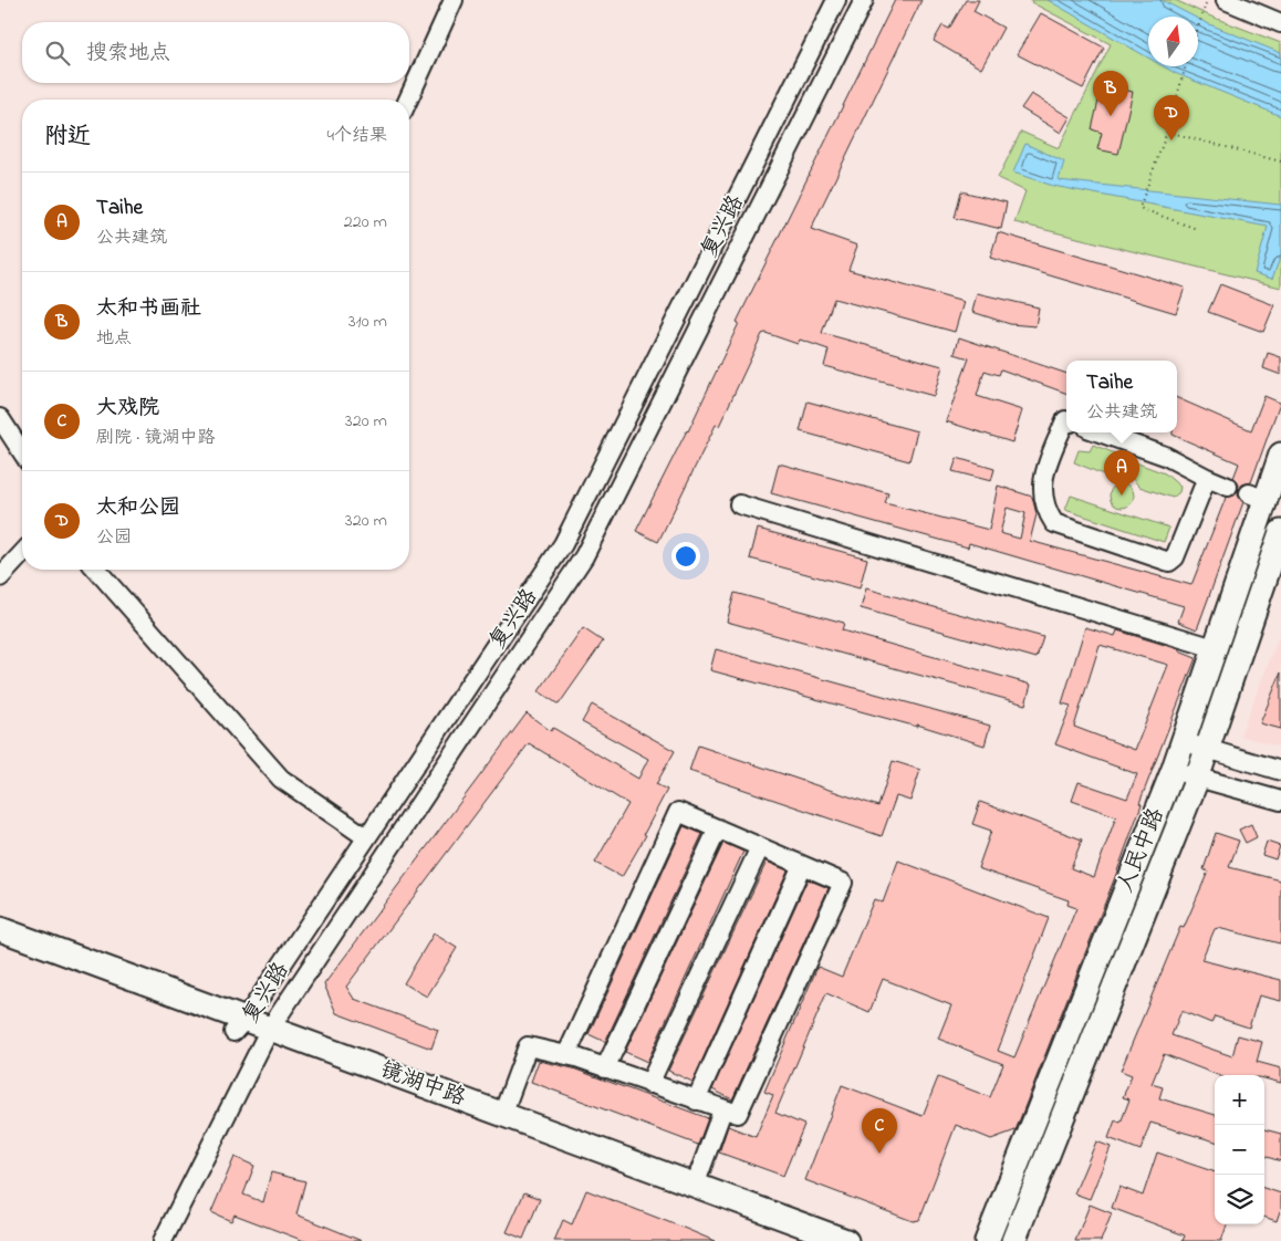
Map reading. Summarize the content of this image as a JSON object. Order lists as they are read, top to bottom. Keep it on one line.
{"streets":{"main road":["人民中路","镜湖中路"],"street":["复兴路"]},"crossings":[["复兴路","镜湖中路"]],"north":"top","page":{"search":"搜索地点","pins":["B","D","A","C"],"heading":["附近","4个结果"],"list":[{"mark":"A","name":"Taihe","note":"公共建筑","value":"220 m"},{"mark":"B","name":"太和书画社","note":"地点","value":"310 m"},{"mark":"C","name":"大戏院","note":"剧院 · 镜湖中路","value":"320 m"},{"mark":"D","name":"太和公园","note":"公园","value":"320 m"}],"popup":["Taihe","公共建筑"],"map_buttons":["+","−"]}}
